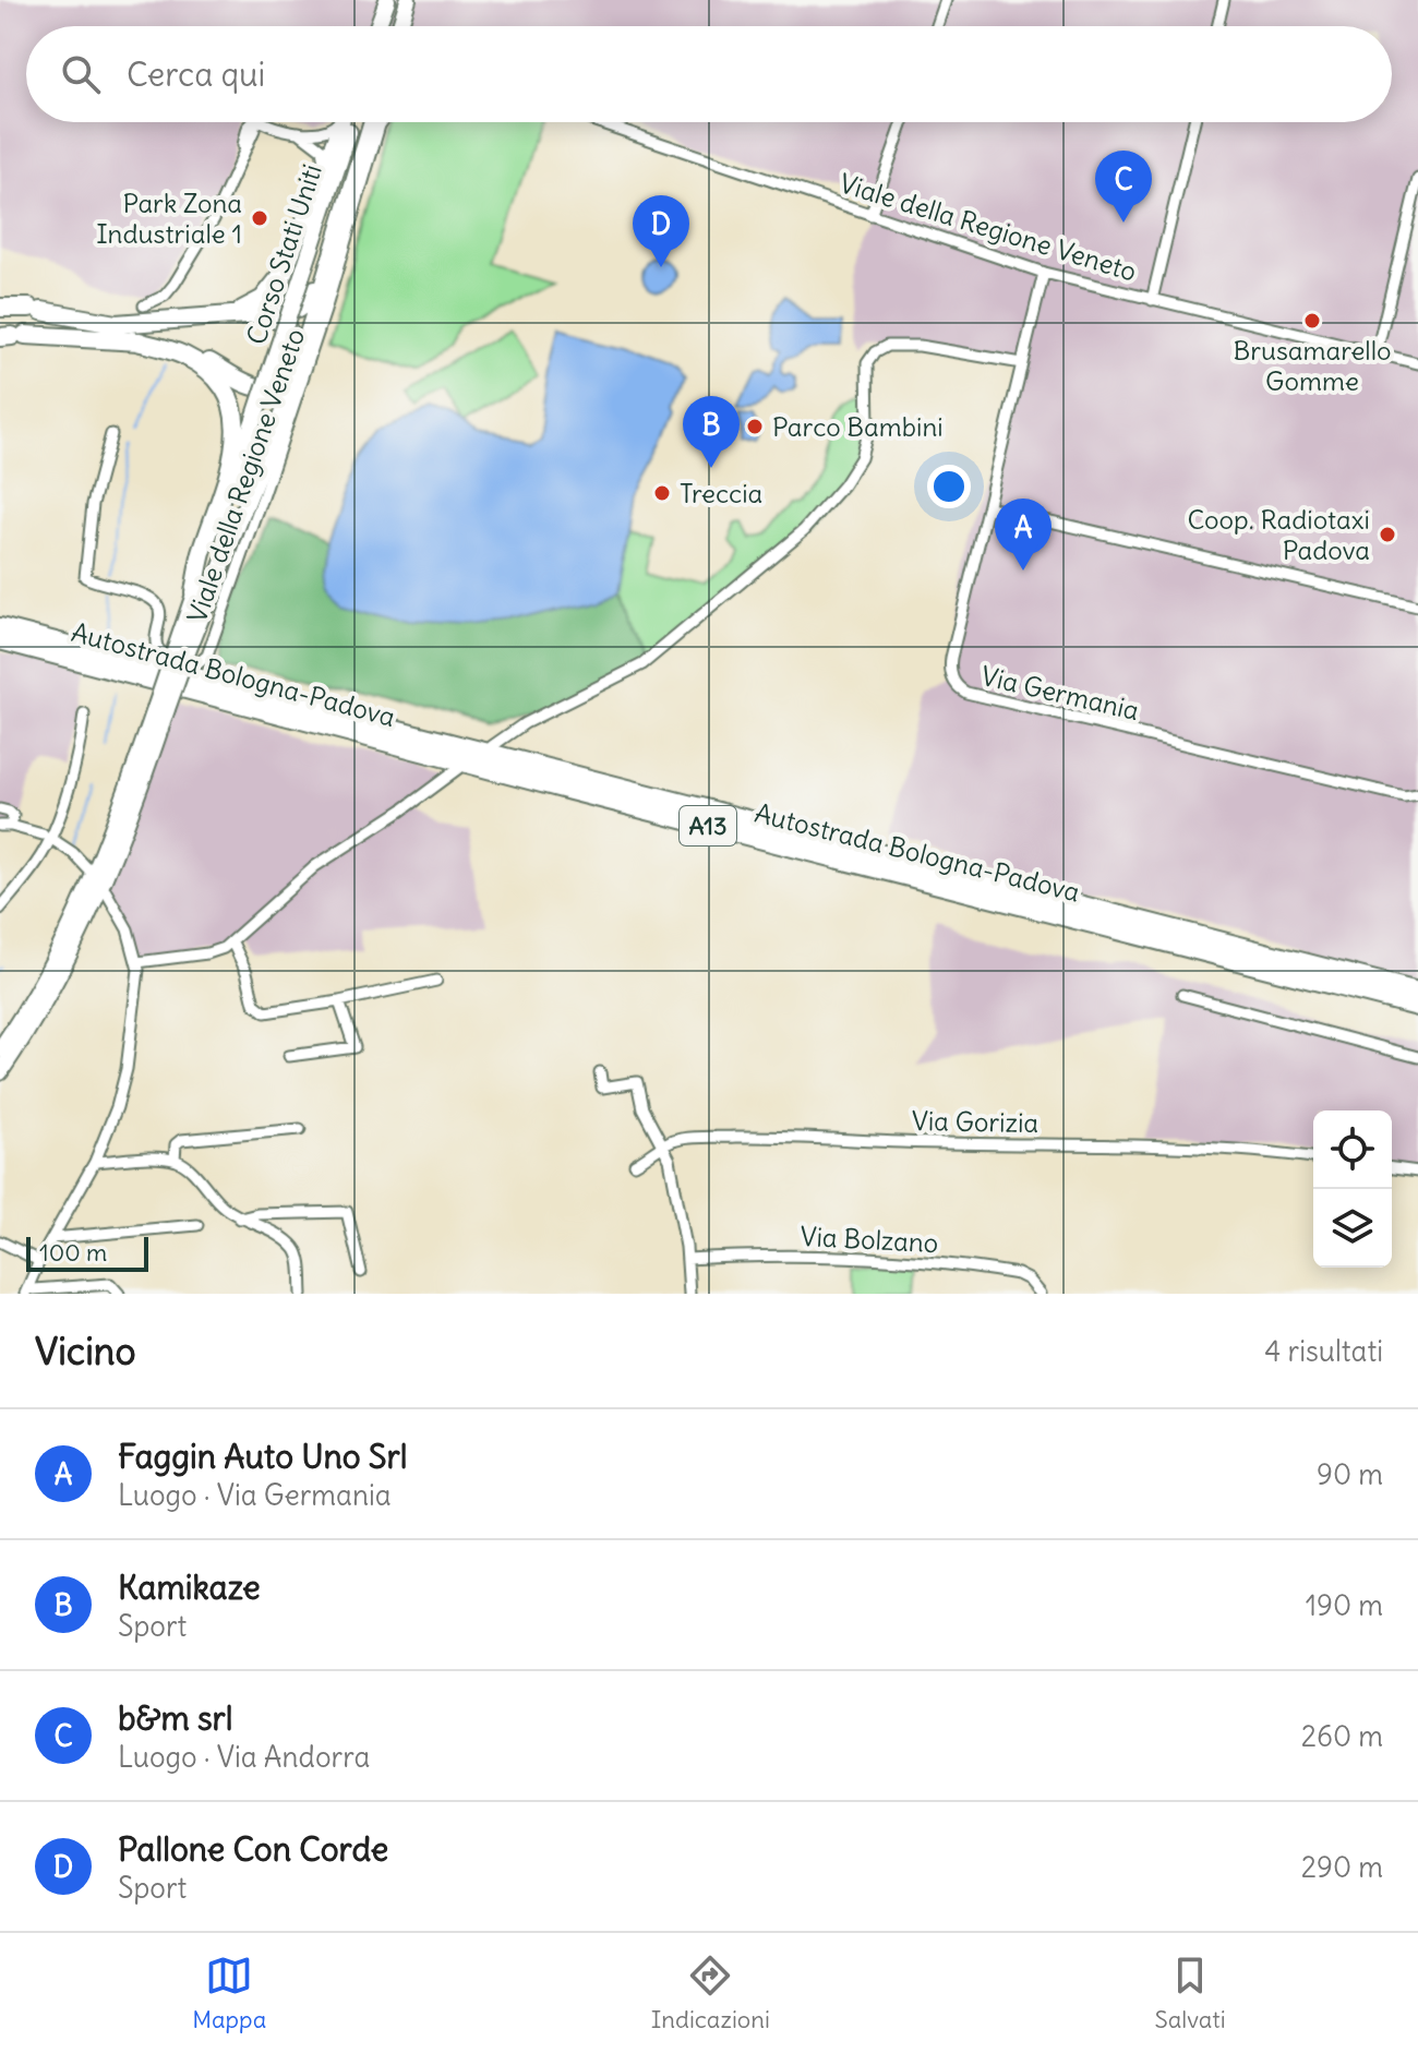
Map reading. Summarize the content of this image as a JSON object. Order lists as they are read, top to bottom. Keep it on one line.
{"streets":{"highway":["Autostrada Bologna-Padova","A13"],"main road":["Corso Stati Uniti"],"street":["Viale della Regione Veneto","Via Germania","Via Gorizia","Via Bolzano"]},"crossings":[["Viale della Regione Veneto","Via Germania"],["Autostrada Bologna-Padova","A13"]],"places":["Park Zona Industriale 1","Brusamarello Gomme","Parco Bambini","Treccia","Coop. Radiotaxi Padova"],"scale_bar":"100 m","page":{"search":"Cerca qui","pins":["C","D","B","A"],"scale":"100 m","heading":["Vicino","4 risultati"],"list":[{"mark":"A","name":"Faggin Auto Uno Srl","note":"Luogo · Via Germania","value":"90 m"},{"mark":"B","name":"Kamikaze","note":"Sport","value":"190 m"},{"mark":"C","name":"b&m srl","note":"Luogo · Via Andorra","value":"260 m"},{"mark":"D","name":"Pallone Con Corde","note":"Sport","value":"290 m"}],"nav":["Mappa","Indicazioni","Salvati"]}}
